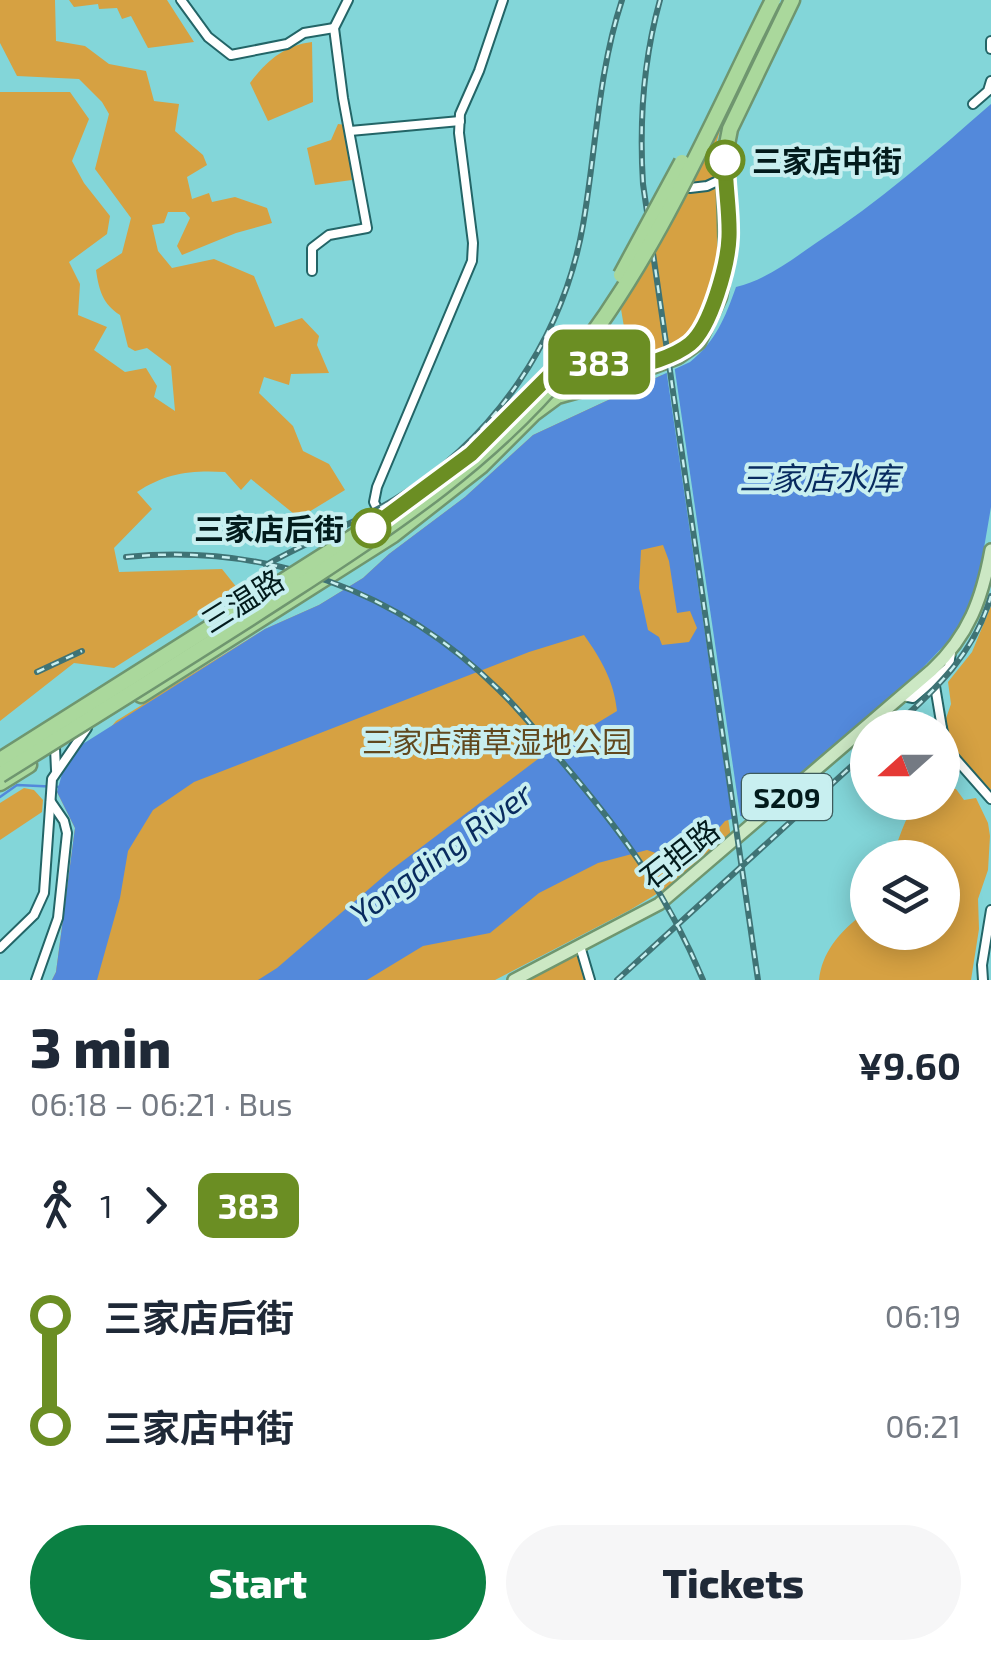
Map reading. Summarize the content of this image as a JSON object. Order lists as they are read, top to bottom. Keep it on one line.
{"streets":{"highway":["三温路"],"main road":["S209","石担路"]},"water":["三家店水库","Yongding River"],"parks":["三家店蒲草湿地公园"],"places":["三家店中街","三家店后街"],"lines":["bus line 383"],"north":"left","page":{"on_map":"383","heading":["3 min","06:18 – 06:21 · Bus","¥9.60"],"legs":["1","383"],"list":[{"name":"三家店后街","value":"06:19"},{"name":"三家店中街","value":"06:21"}],"buttons":["Start","Tickets"]}}
